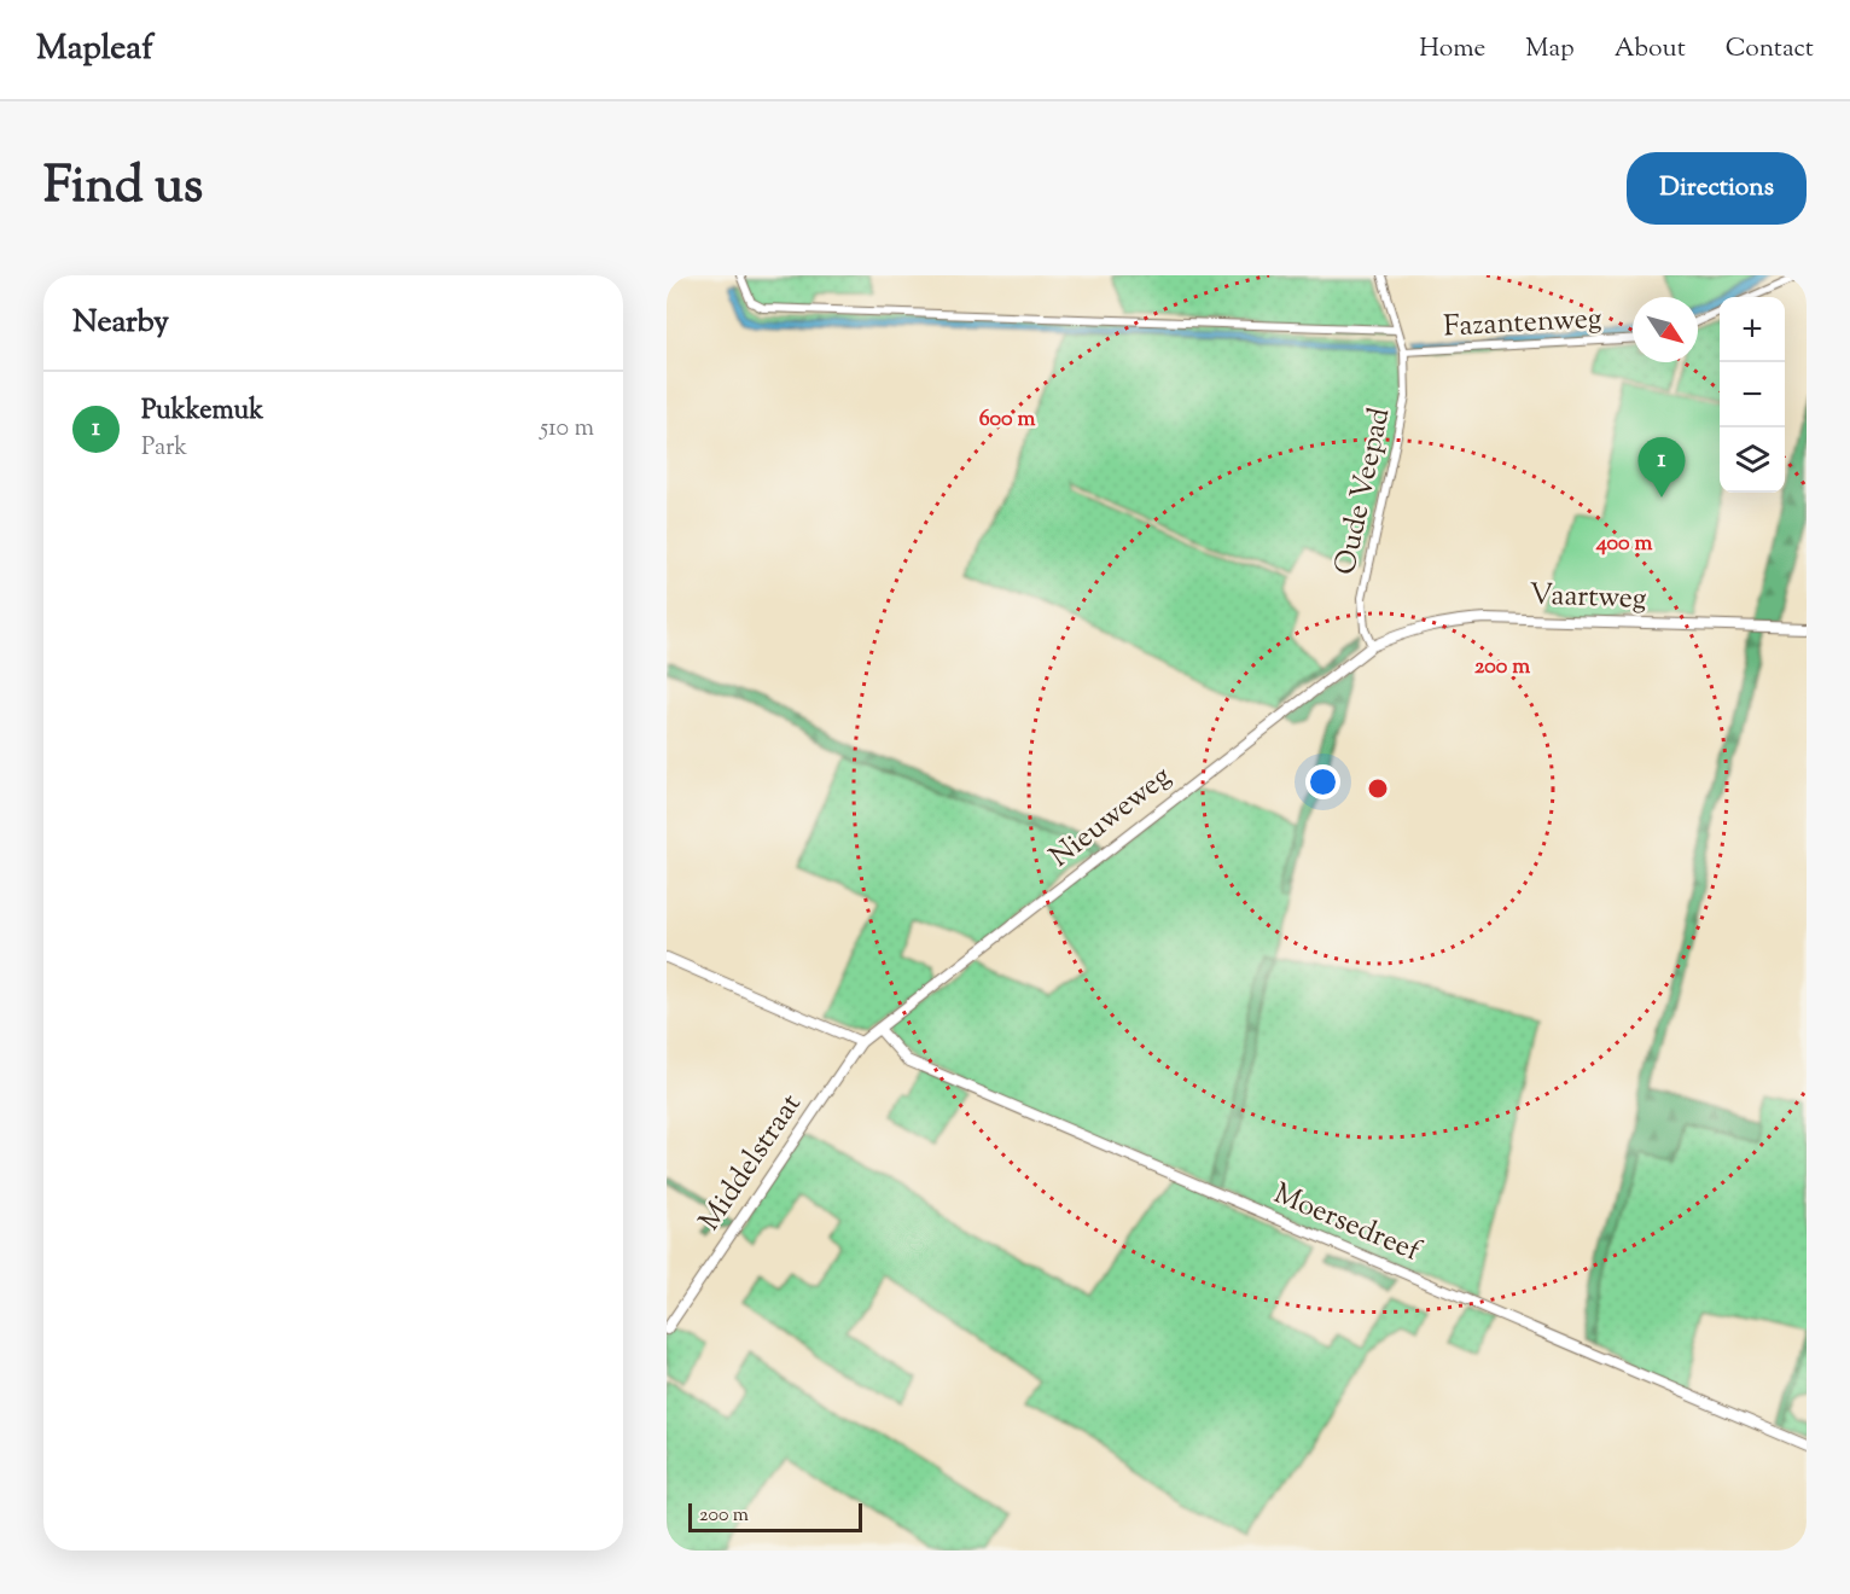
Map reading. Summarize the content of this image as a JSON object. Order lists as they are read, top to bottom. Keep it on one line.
{"streets":{"street":["Fazantenweg","Oude Veepad","Vaartweg","Nieuweweg","Middelstraat","Moersedreef"]},"crossings":[["Fazantenweg","Oude Veepad"],["Oude Veepad","Vaartweg"],["Oude Veepad","Nieuweweg"],["Vaartweg","Nieuweweg"],["Nieuweweg","Middelstraat"],["Nieuweweg","Moersedreef"],["Middelstraat","Moersedreef"]],"scale_bar":"200 m","north":"bottom right","page":{"header":"Mapleaf","nav":["Home","Map","About","Contact"],"title":"Find us","buttons":"Directions","heading":"Nearby","map_buttons":["+","−"],"list":[{"mark":"1","name":"Pukkemuk","note":"Park","value":"510 m"}],"pins":"1","scale":"200 m"},"rings":["600 m","400 m","200 m"]}
